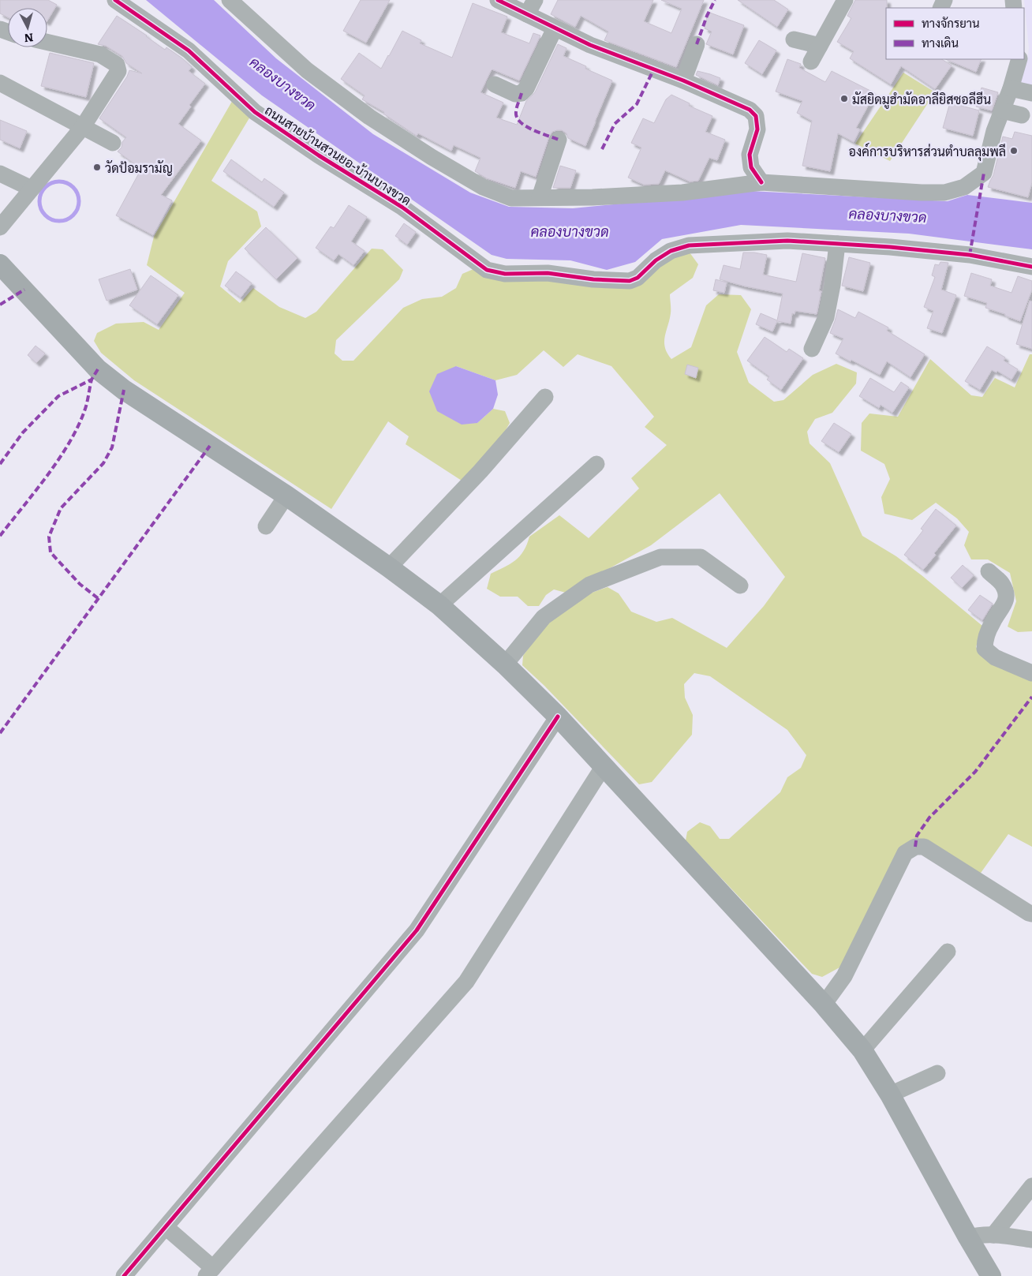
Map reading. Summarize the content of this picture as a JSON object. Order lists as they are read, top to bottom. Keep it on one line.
{"streets":{"street":["ถนนสายบ้านสวนยอ-บ้านบางขวด"]},"water":["คลองบางขวด"],"places":["มัสยิดมูฮำมัดอาลียิสซอลีฮีน","องค์การบริหารส่วนตำบลลุมพลี","วัดป้อมรามัญ"],"legend":["ทางจักรยาน","ทางเดิน"],"north":"bottom"}
